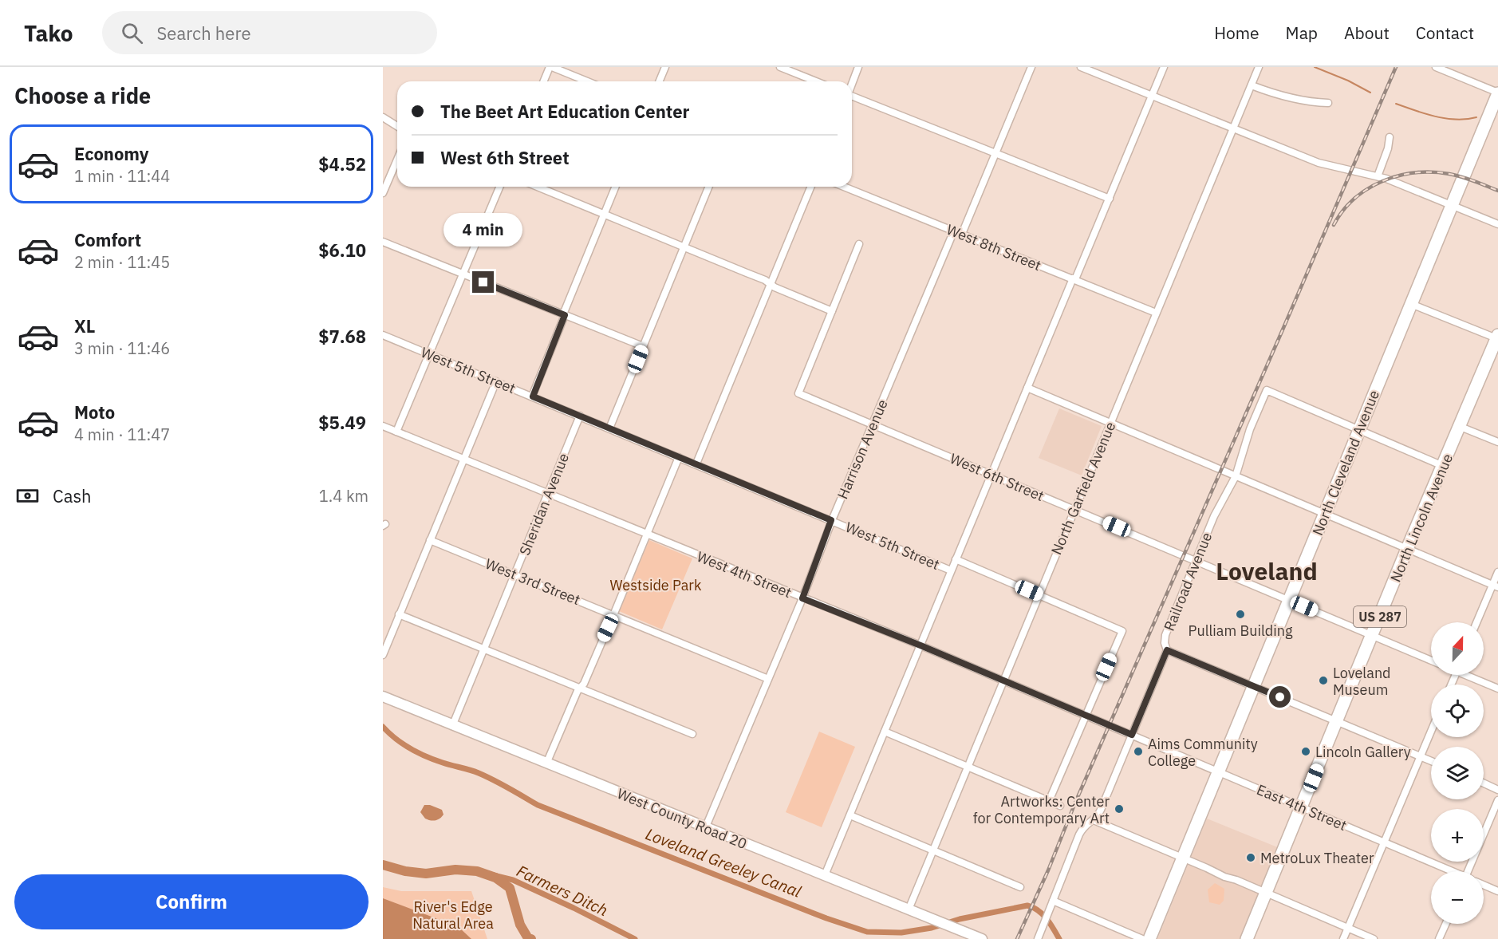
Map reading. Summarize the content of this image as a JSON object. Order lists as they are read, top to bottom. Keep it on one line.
{"streets":{"highway":["North Cleveland Avenue","North Lincoln Avenue","US 287"],"main road":["West County Road 20"],"street":["West 8th Street","West 5th Street","Harrison Avenue","West 6th Street","North Garfield Avenue","Sheridan Avenue","West 4th Street","West 3rd Street","Railroad Avenue","East 4th Street"]},"crossings":[["West 8th Street","Harrison Avenue"],["West 8th Street","North Garfield Avenue"],["West 5th Street","Harrison Avenue"],["West 5th Street","North Garfield Avenue"],["West 5th Street","Sheridan Avenue"],["West 5th Street","West 4th Street"],["Harrison Avenue","West 6th Street"],["Harrison Avenue","West 4th Street"],["Harrison Avenue","West 3rd Street"],["Harrison Avenue","West County Road 20"],["North Cleveland Avenue","West 6th Street"],["North Cleveland Avenue","Railroad Avenue"],["North Cleveland Avenue","East 4th Street"],["West 6th Street","North Garfield Avenue"],["West 6th Street","North Lincoln Avenue"],["West 6th Street","Railroad Avenue"],["North Garfield Avenue","West 4th Street"],["North Garfield Avenue","West County Road 20"],["Sheridan Avenue","West 4th Street"],["Sheridan Avenue","West 3rd Street"],["Sheridan Avenue","West County Road 20"],["North Lincoln Avenue","East 4th Street"],["West 4th Street","Railroad Avenue"],["West 4th Street","East 4th Street"],["Railroad Avenue","East 4th Street"]],"districts":["Loveland"],"water":["Loveland Greeley Canal","Farmers Ditch"],"parks":["Westside Park","River's Edge Natural Area"],"places":["Pulliam Building","Loveland Museum","Aims Community College","Lincoln Gallery","Artworks: Center for Contemporary Art","MetroLux Theater"],"north":"top","page":{"header":"Tako","search":"Search here","nav":["Home","Map","About","Contact"],"heading":"Choose a ride","banner":["The Beet Art Education Center","West 6th Street"],"list":[{"name":"Economy","note":"1 min · 11:44","value":"$4.52"},{"name":"Comfort","note":"2 min · 11:45","value":"$6.10"},{"name":"XL","note":"3 min · 11:46","value":"$7.68"},{"name":"Moto","note":"4 min · 11:47","value":"$5.49"}],"bubble":"4 min","pay":["Cash","1.4 km"],"map_buttons":["+","−"],"buttons":"Confirm"}}
